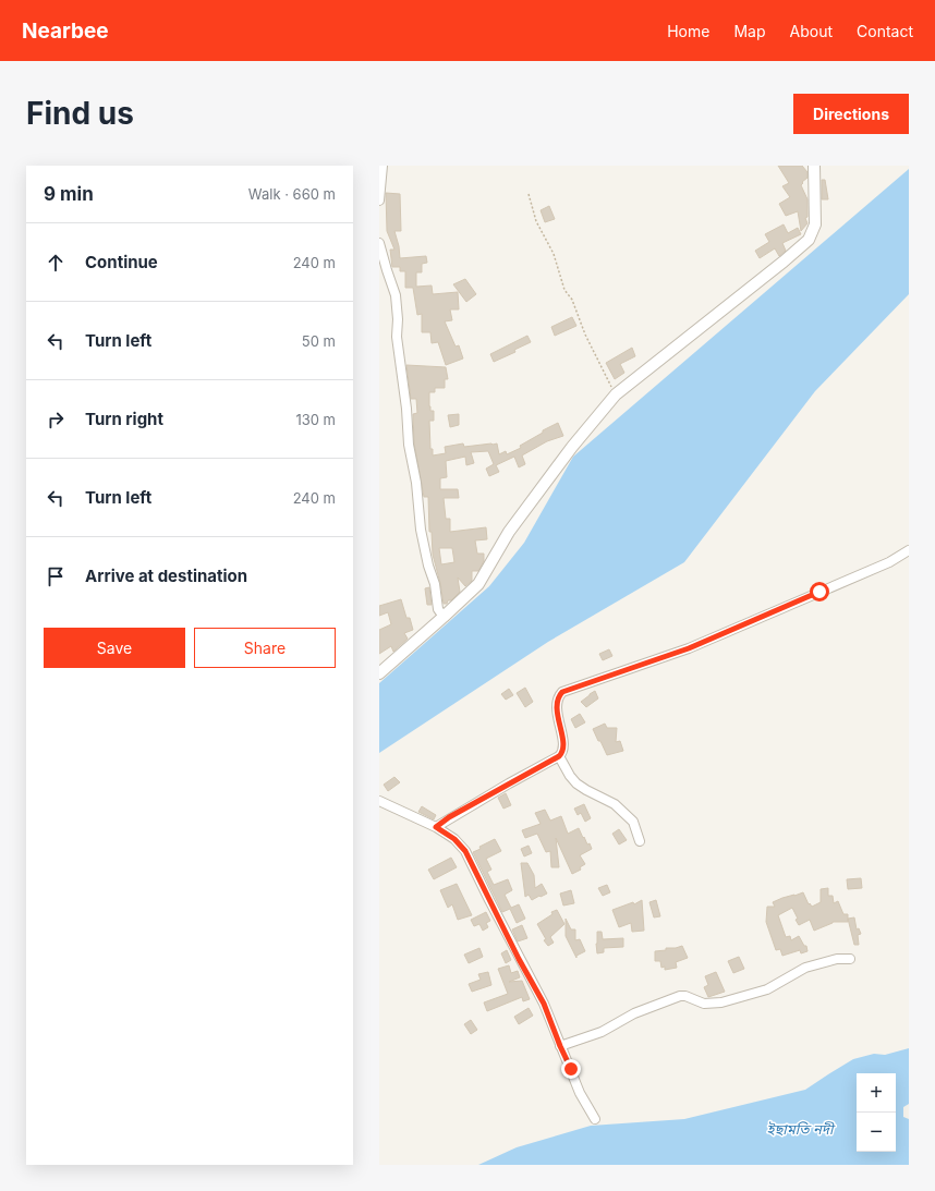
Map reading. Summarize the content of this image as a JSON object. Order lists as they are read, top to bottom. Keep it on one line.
{"water":["ইছামতি নদী"],"page":{"header":"Nearbee","nav":["Home","Map","About","Contact"],"buttons":["Directions",["Save","Share"]],"title":"Find us","heading":["9 min","Walk · 660 m"],"list":[["Continue","240 m"],["Turn left","50 m"],["Turn right","130 m"],["Turn left","240 m"],"Arrive at destination"],"map_buttons":["+","−"]}}
